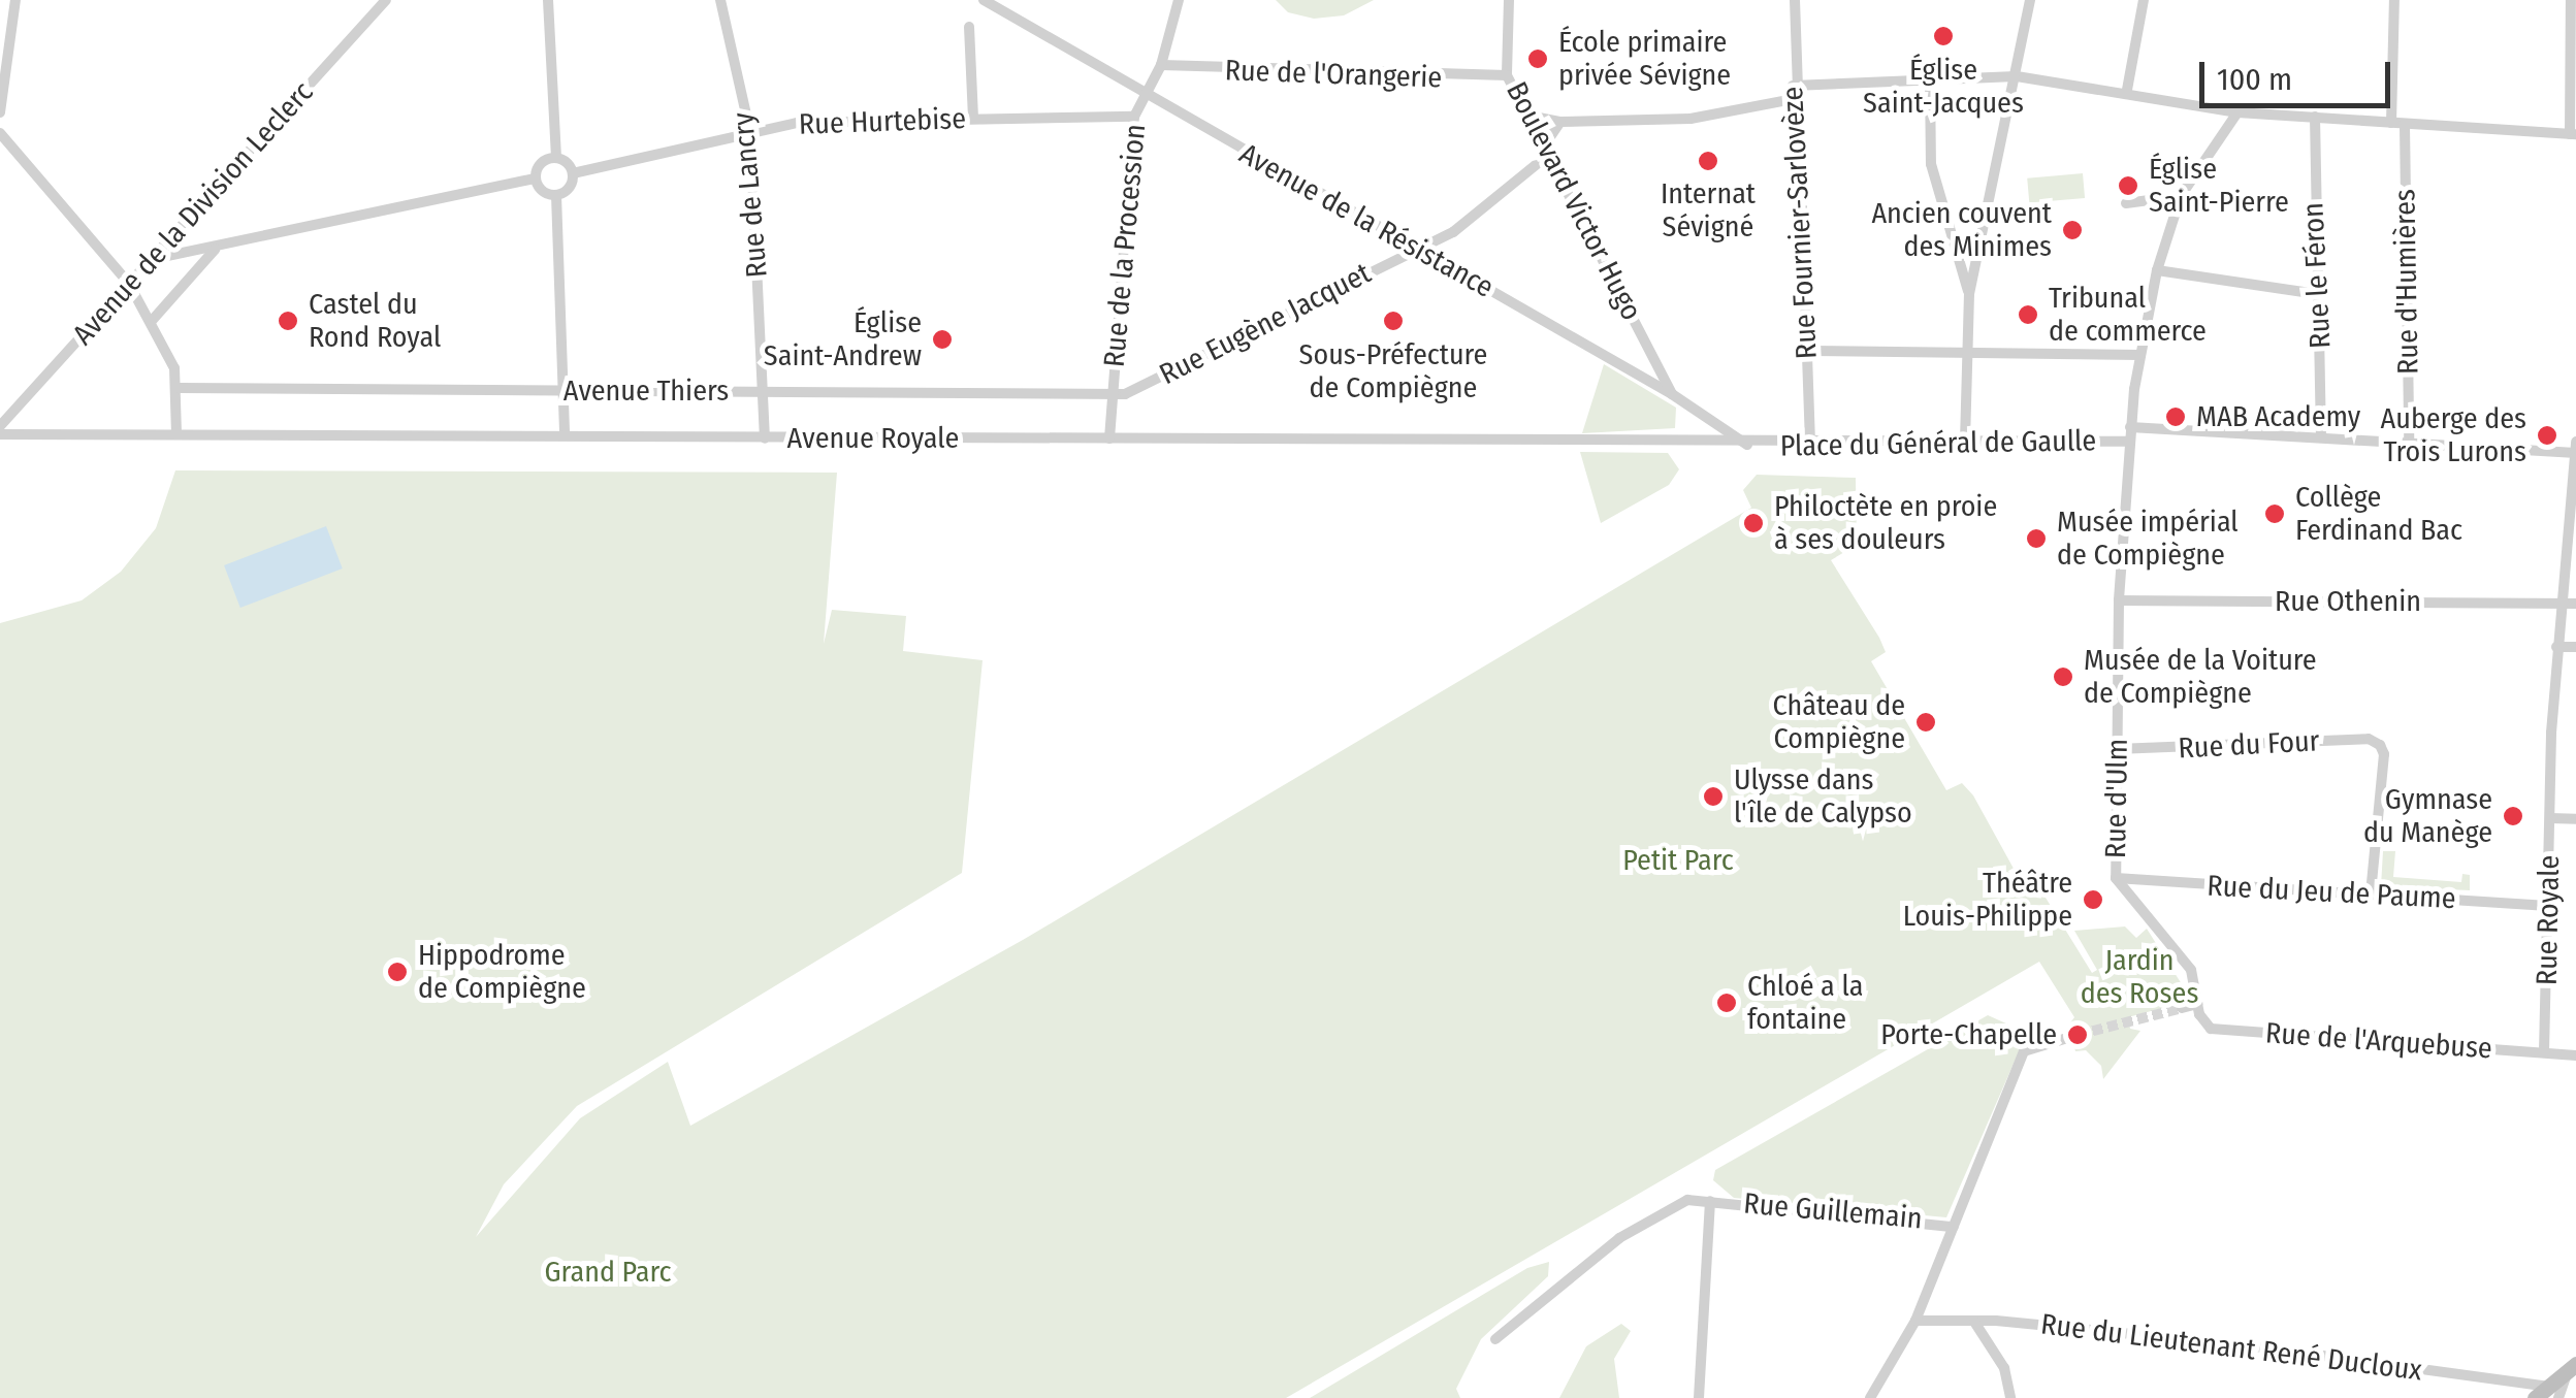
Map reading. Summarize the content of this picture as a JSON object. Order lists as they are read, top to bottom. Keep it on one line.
{"streets":{"street":["Rue de l'Orangerie","Rue Hurtebise","Rue de Lancry","Boulevard Victor Hugo","Avenue de la Division Leclerc","Avenue de la Résistance","Rue Fournier-Sarlovèze","Rue de la Procession","Rue le Féron","Rue d'Humières","Rue Eugène Jacquet","Avenue Thiers","Avenue Royale","Place du Général de Gaulle","Rue Othenin","Rue du Four","Rue d'Ulm","Rue du Jeu de Paume","Rue Royale","Rue de l'Arquebuse","Rue Guillemain","Rue du Lieutenant René Ducloux"]},"crossings":[["Rue de l'Orangerie","Boulevard Victor Hugo"],["Rue de l'Orangerie","Rue de la Procession"],["Rue Hurtebise","Rue de Lancry"],["Rue Hurtebise","Rue de la Procession"],["Rue de Lancry","Avenue Thiers"],["Rue de Lancry","Avenue Royale"],["Boulevard Victor Hugo","Avenue de la Résistance"],["Boulevard Victor Hugo","Rue Eugène Jacquet"],["Avenue de la Résistance","Rue de la Procession"],["Avenue de la Résistance","Rue Eugène Jacquet"],["Avenue de la Résistance","Avenue Royale"],["Avenue de la Résistance","Place du Général de Gaulle"],["Rue Fournier-Sarlovèze","Place du Général de Gaulle"],["Rue de la Procession","Rue Eugène Jacquet"],["Rue de la Procession","Avenue Thiers"],["Rue de la Procession","Avenue Royale"],["Rue Eugène Jacquet","Avenue Thiers"],["Avenue Royale","Place du Général de Gaulle"],["Place du Général de Gaulle","Rue d'Ulm"],["Rue Othenin","Rue d'Ulm"],["Rue Othenin","Rue Royale"],["Rue du Four","Rue d'Ulm"],["Rue du Four","Rue du Jeu de Paume"],["Rue d'Ulm","Rue du Jeu de Paume"],["Rue d'Ulm","Rue de l'Arquebuse"],["Rue du Jeu de Paume","Rue Royale"],["Rue Royale","Rue de l'Arquebuse"]],"parks":["Petit Parc","Jardin des Roses","Grand Parc"],"places":["Église Saint-Jacques","École primaire privée Sévigne","Internat Sévigné","Église Saint-Pierre","Ancien couvent des Minimes","Tribunal de commerce","Castel du Rond Royal","Sous-Préfecture de Compiègne","Église Saint-Andrew","MAB Academy","Auberge des Trois Lurons","Collège Ferdinand Bac","Philoctète en proie à ses douleurs","Musée impérial de Compiègne","Musée de la Voiture de Compiègne","Château de Compiègne","Ulysse dans l'île de Calypso","Gymnase du Manège","Théâtre Louis-Philippe","Hippodrome de Compiègne","Chloé a la fontaine","Porte-Chapelle"],"scale_bar":"100 m"}
